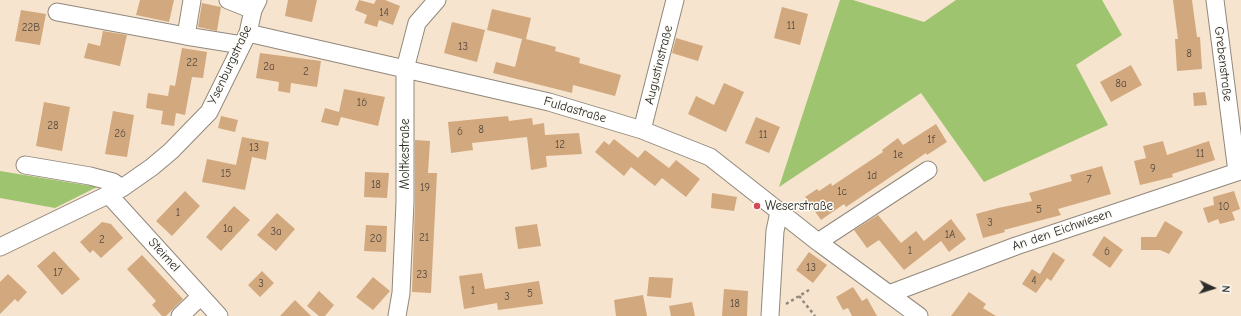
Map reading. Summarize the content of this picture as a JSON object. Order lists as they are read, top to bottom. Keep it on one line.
{"streets":{"street":["Grebenstraße","Ysenburgstraße","Augustinstraße","Fuldastraße","Moltkestraße","An den Eichwiesen","Steimel"]},"crossings":[["Grebenstraße","An den Eichwiesen"],["Ysenburgstraße","Fuldastraße"],["Ysenburgstraße","Steimel"],["Augustinstraße","Fuldastraße"],["Fuldastraße","Moltkestraße"]],"places":["Weserstraße"],"house_numbers":["14","11","22B","13","8","22","2a","2","8a","16","28","8","6","26","11","1f","12","13","11","1e","9","15","1d","7","18","19","1c","10","5","1","3","1a","3a","1A","21","20","2","1","6","13","17","23","4","3","1","5","3","18"],"north":"right"}
